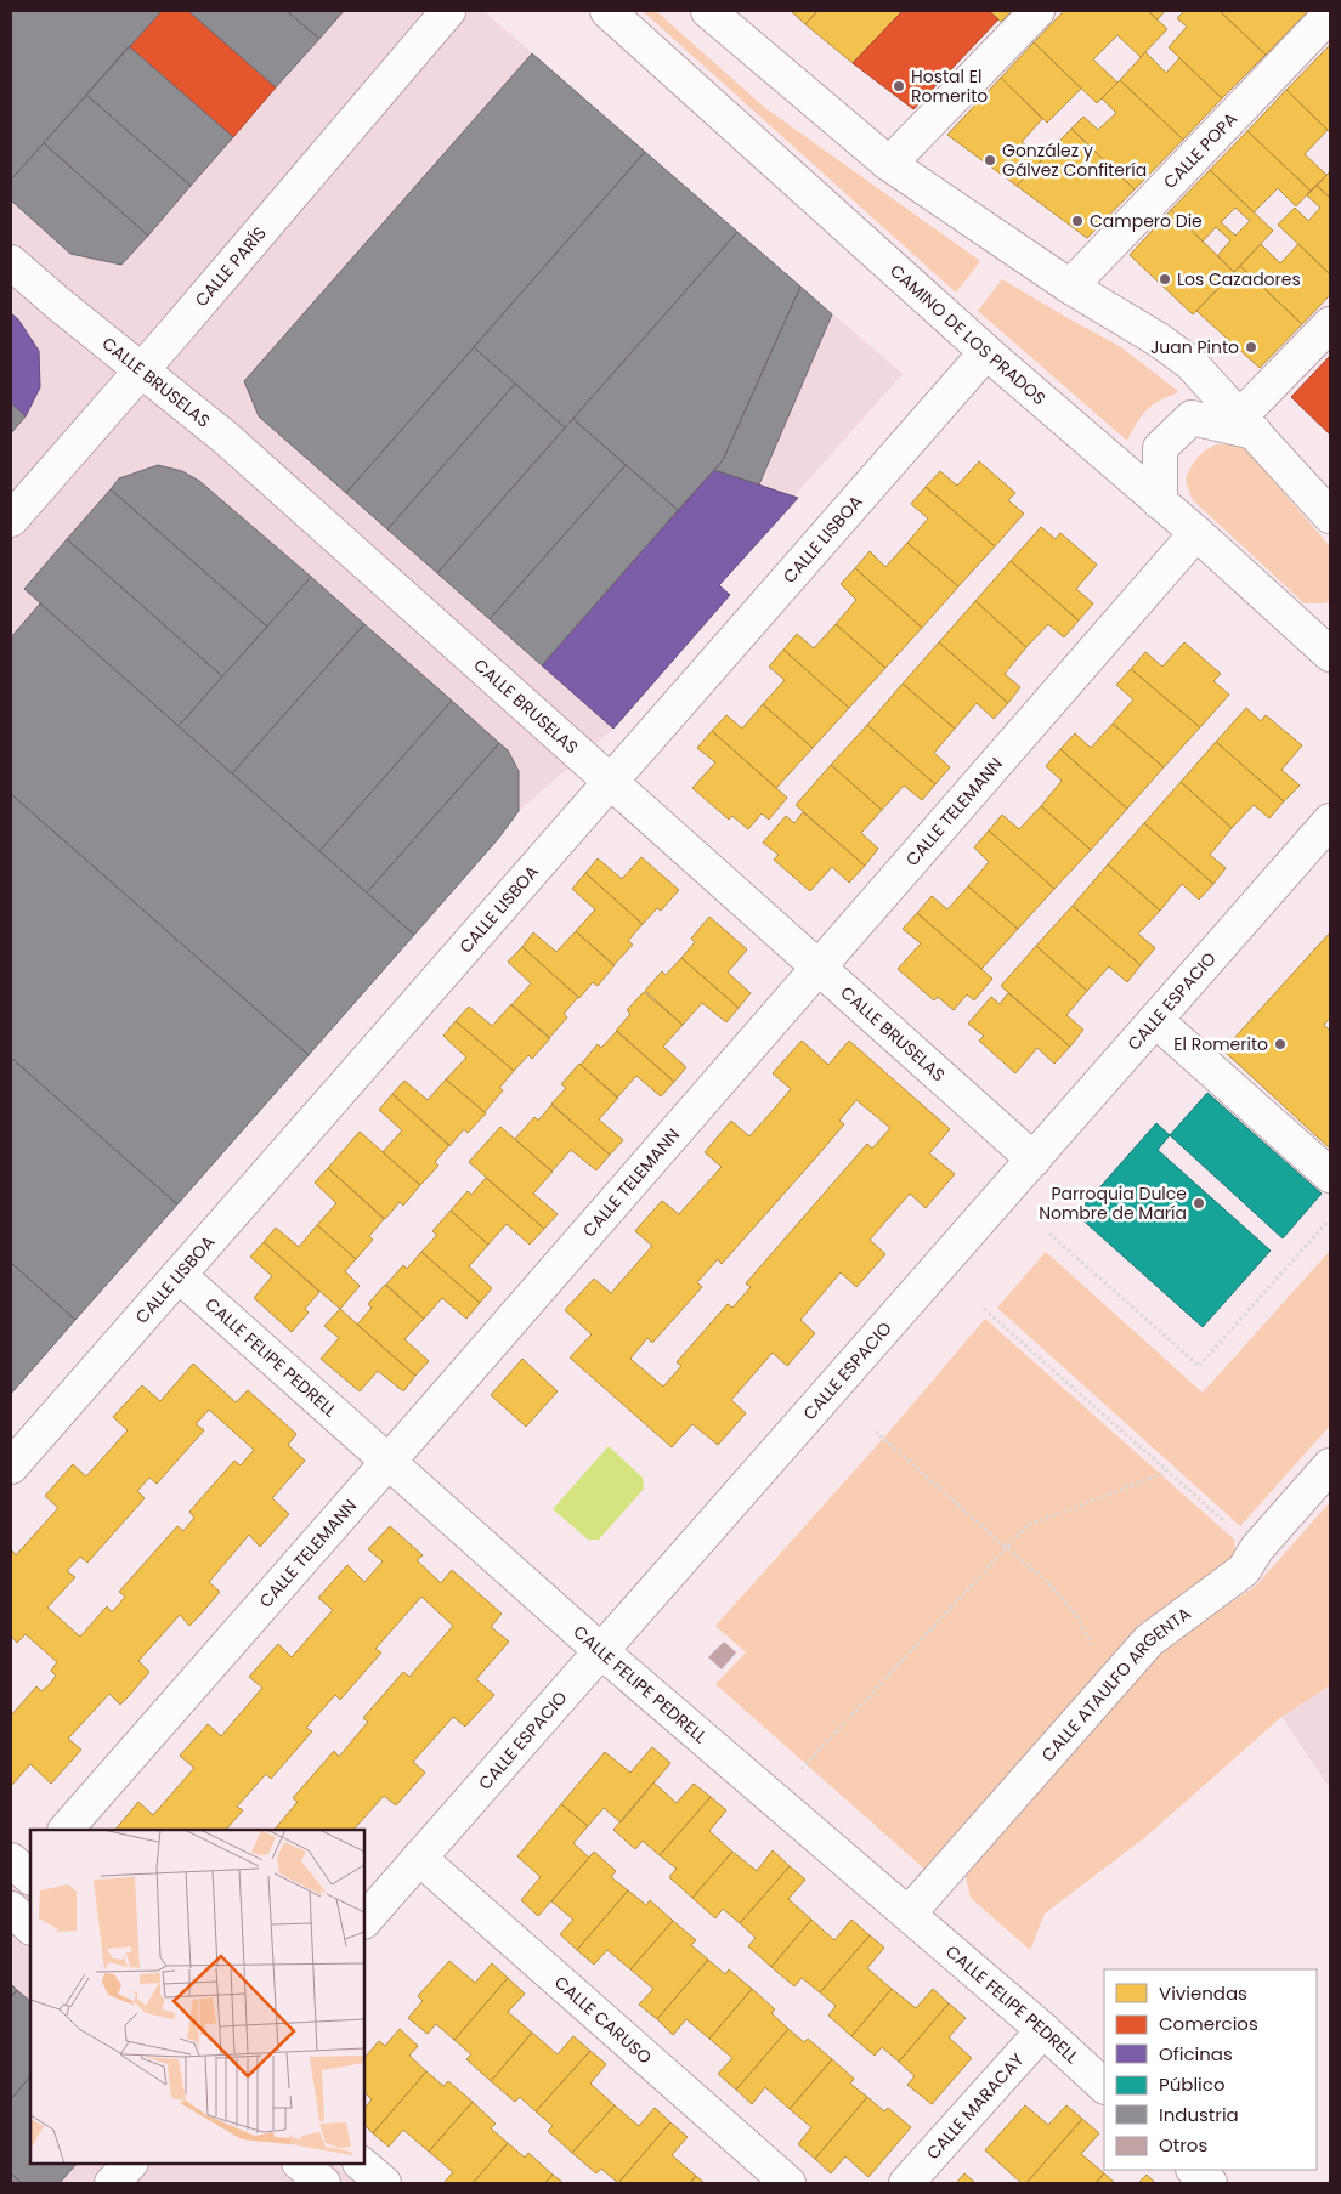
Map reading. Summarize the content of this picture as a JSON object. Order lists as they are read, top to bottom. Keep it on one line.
{"streets":{"street":["CALLE POPA","CALLE PARÍS","CAMINO DE LOS PRADOS","CALLE BRUSELAS","CALLE LISBOA","CALLE TELEMANN","CALLE ESPACIO","CALLE FELIPE PEDRELL","CALLE ATAULFO ARGENTA","CALLE CARUSO","CALLE MARACAY"]},"crossings":[["CALLE PARÍS","CALLE BRUSELAS"],["CAMINO DE LOS PRADOS","CALLE LISBOA"],["CAMINO DE LOS PRADOS","CALLE TELEMANN"],["CALLE BRUSELAS","CALLE LISBOA"],["CALLE BRUSELAS","CALLE TELEMANN"],["CALLE BRUSELAS","CALLE ESPACIO"],["CALLE LISBOA","CALLE FELIPE PEDRELL"],["CALLE TELEMANN","CALLE FELIPE PEDRELL"],["CALLE ESPACIO","CALLE FELIPE PEDRELL"],["CALLE ESPACIO","CALLE CARUSO"],["CALLE FELIPE PEDRELL","CALLE ATAULFO ARGENTA"],["CALLE FELIPE PEDRELL","CALLE MARACAY"]],"places":["Hostal El Romerito","González y Gálvez Confitería","Campero Die","Los Cazadores","Juan Pinto","El Romerito","Parroquia Dulce Nombre de María"],"legend":["Viviendas","Comercios","Oficinas","Público","Industria","Otros"]}
